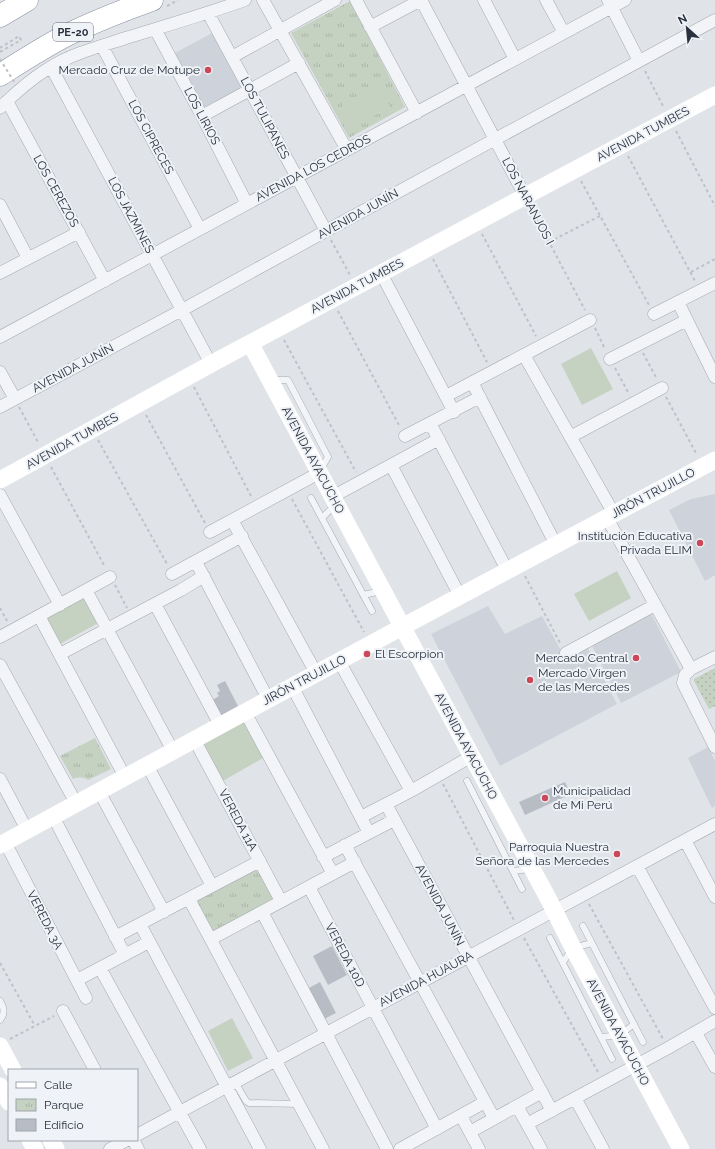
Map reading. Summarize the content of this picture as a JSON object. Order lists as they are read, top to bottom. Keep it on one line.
{"streets":{"highway":["PE-20"],"street":["LOS LIRIOS","LOS TULIPANES","AVENIDA TUMBES","LOS CIPRECES","AVENIDA LOS CEDROS","LOS CEREZOS","LOS NARANJOS I","AVENIDA JUNÍN","LOS JAZMINES","AVENIDA AYACUCHO","JIRÓN TRUJILLO","VEREDA 11A","VEREDA 3A","VEREDA 10D","AVENIDA HUAURA"]},"crossings":[["LOS LIRIOS","AVENIDA LOS CEDROS"],["LOS TULIPANES","AVENIDA LOS CEDROS"],["LOS TULIPANES","AVENIDA JUNÍN"],["AVENIDA TUMBES","LOS NARANJOS I"],["AVENIDA TUMBES","LOS JAZMINES"],["AVENIDA TUMBES","AVENIDA AYACUCHO"],["LOS CIPRECES","AVENIDA LOS CEDROS"],["AVENIDA LOS CEDROS","LOS CEREZOS"],["AVENIDA LOS CEDROS","LOS NARANJOS I"],["AVENIDA LOS CEDROS","LOS JAZMINES"],["LOS NARANJOS I","AVENIDA JUNÍN"],["AVENIDA JUNÍN","LOS JAZMINES"],["AVENIDA JUNÍN","AVENIDA HUAURA"],["AVENIDA AYACUCHO","JIRÓN TRUJILLO"],["AVENIDA AYACUCHO","AVENIDA HUAURA"],["JIRÓN TRUJILLO","VEREDA 11A"],["JIRÓN TRUJILLO","VEREDA 3A"],["VEREDA 10D","AVENIDA HUAURA"]],"places":["Mercado Cruz de Motupe","Institución Educativa Privada ELIM","El Escorpion","Mercado Central","Mercado Virgen de las Mercedes","Municipalidad de Mi Perú","Parroquia Nuestra Señora de las Mercedes"],"legend":["Calle","Parque","Edificio"],"north":"top left"}
